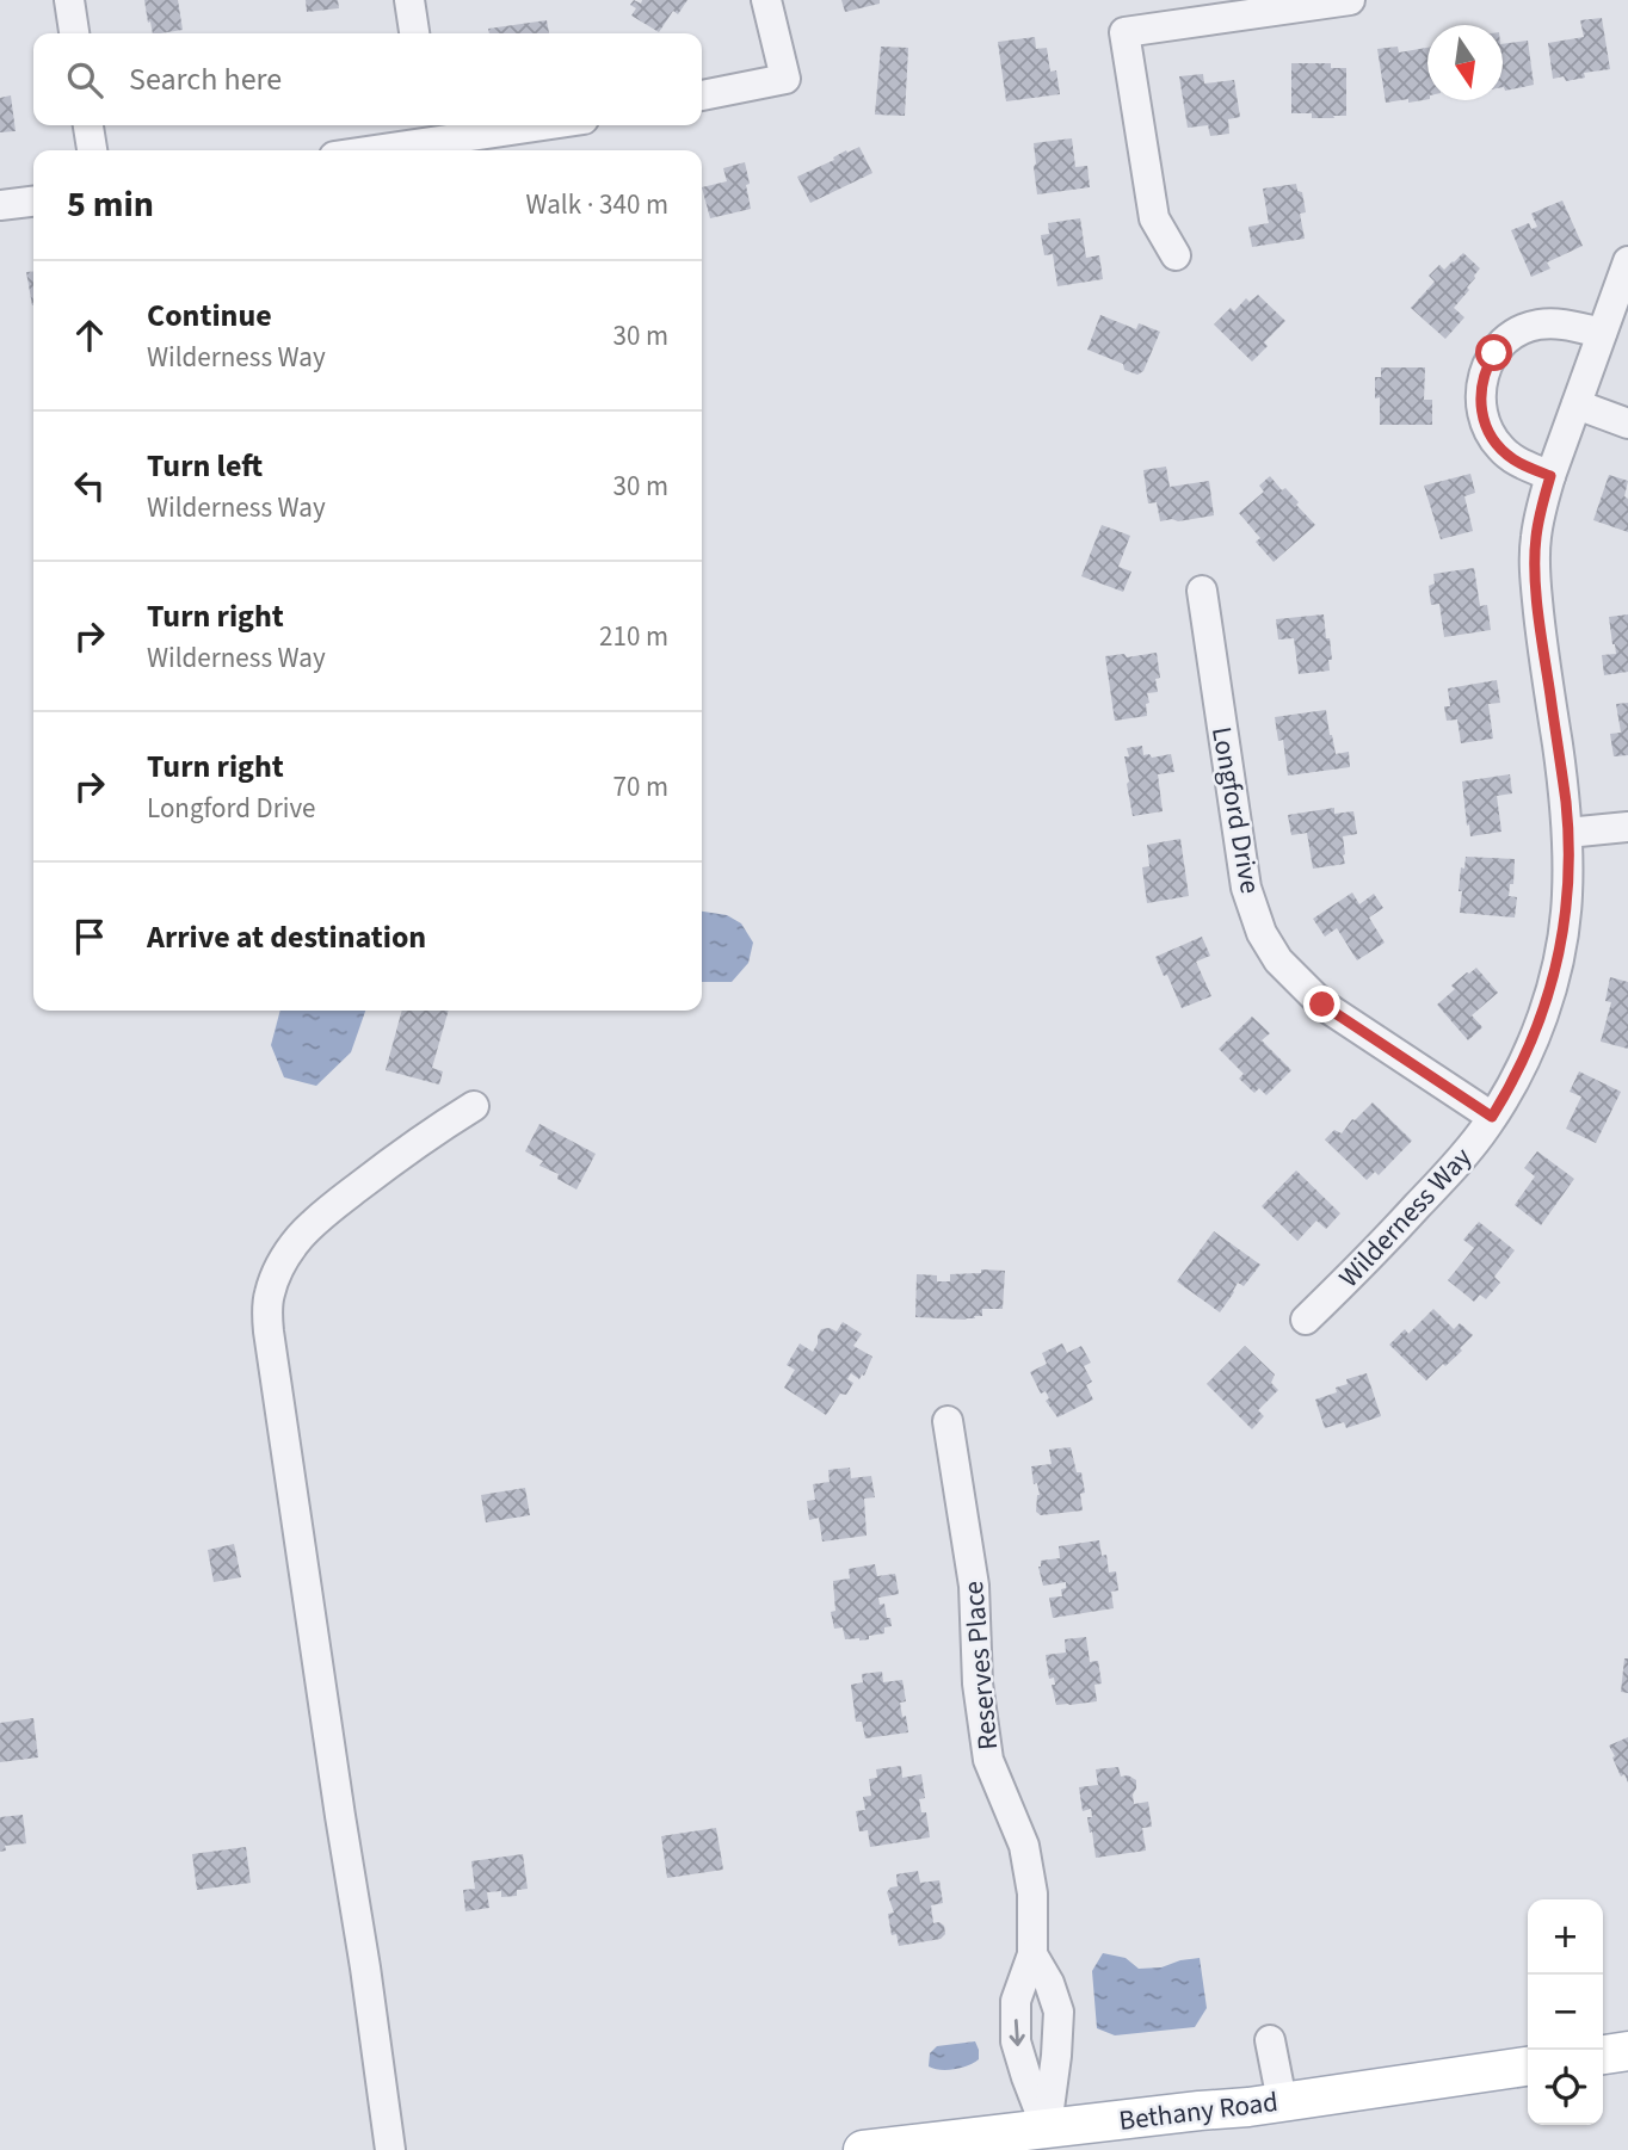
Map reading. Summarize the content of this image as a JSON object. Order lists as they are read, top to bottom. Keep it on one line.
{"streets":{"main road":["Bethany Road"],"street":["Longford Drive","Wilderness Way","Reserves Place"]},"crossings":[["Longford Drive","Wilderness Way"],["Reserves Place","Bethany Road"]],"north":"bottom","page":{"search":"Search here","heading":["5 min","Walk · 340 m"],"list":[["Continue","Wilderness Way","30 m"],["Turn left","Wilderness Way","30 m"],["Turn right","Wilderness Way","210 m"],["Turn right","Longford Drive","70 m"],"Arrive at destination"],"map_buttons":["+","−"]}}
